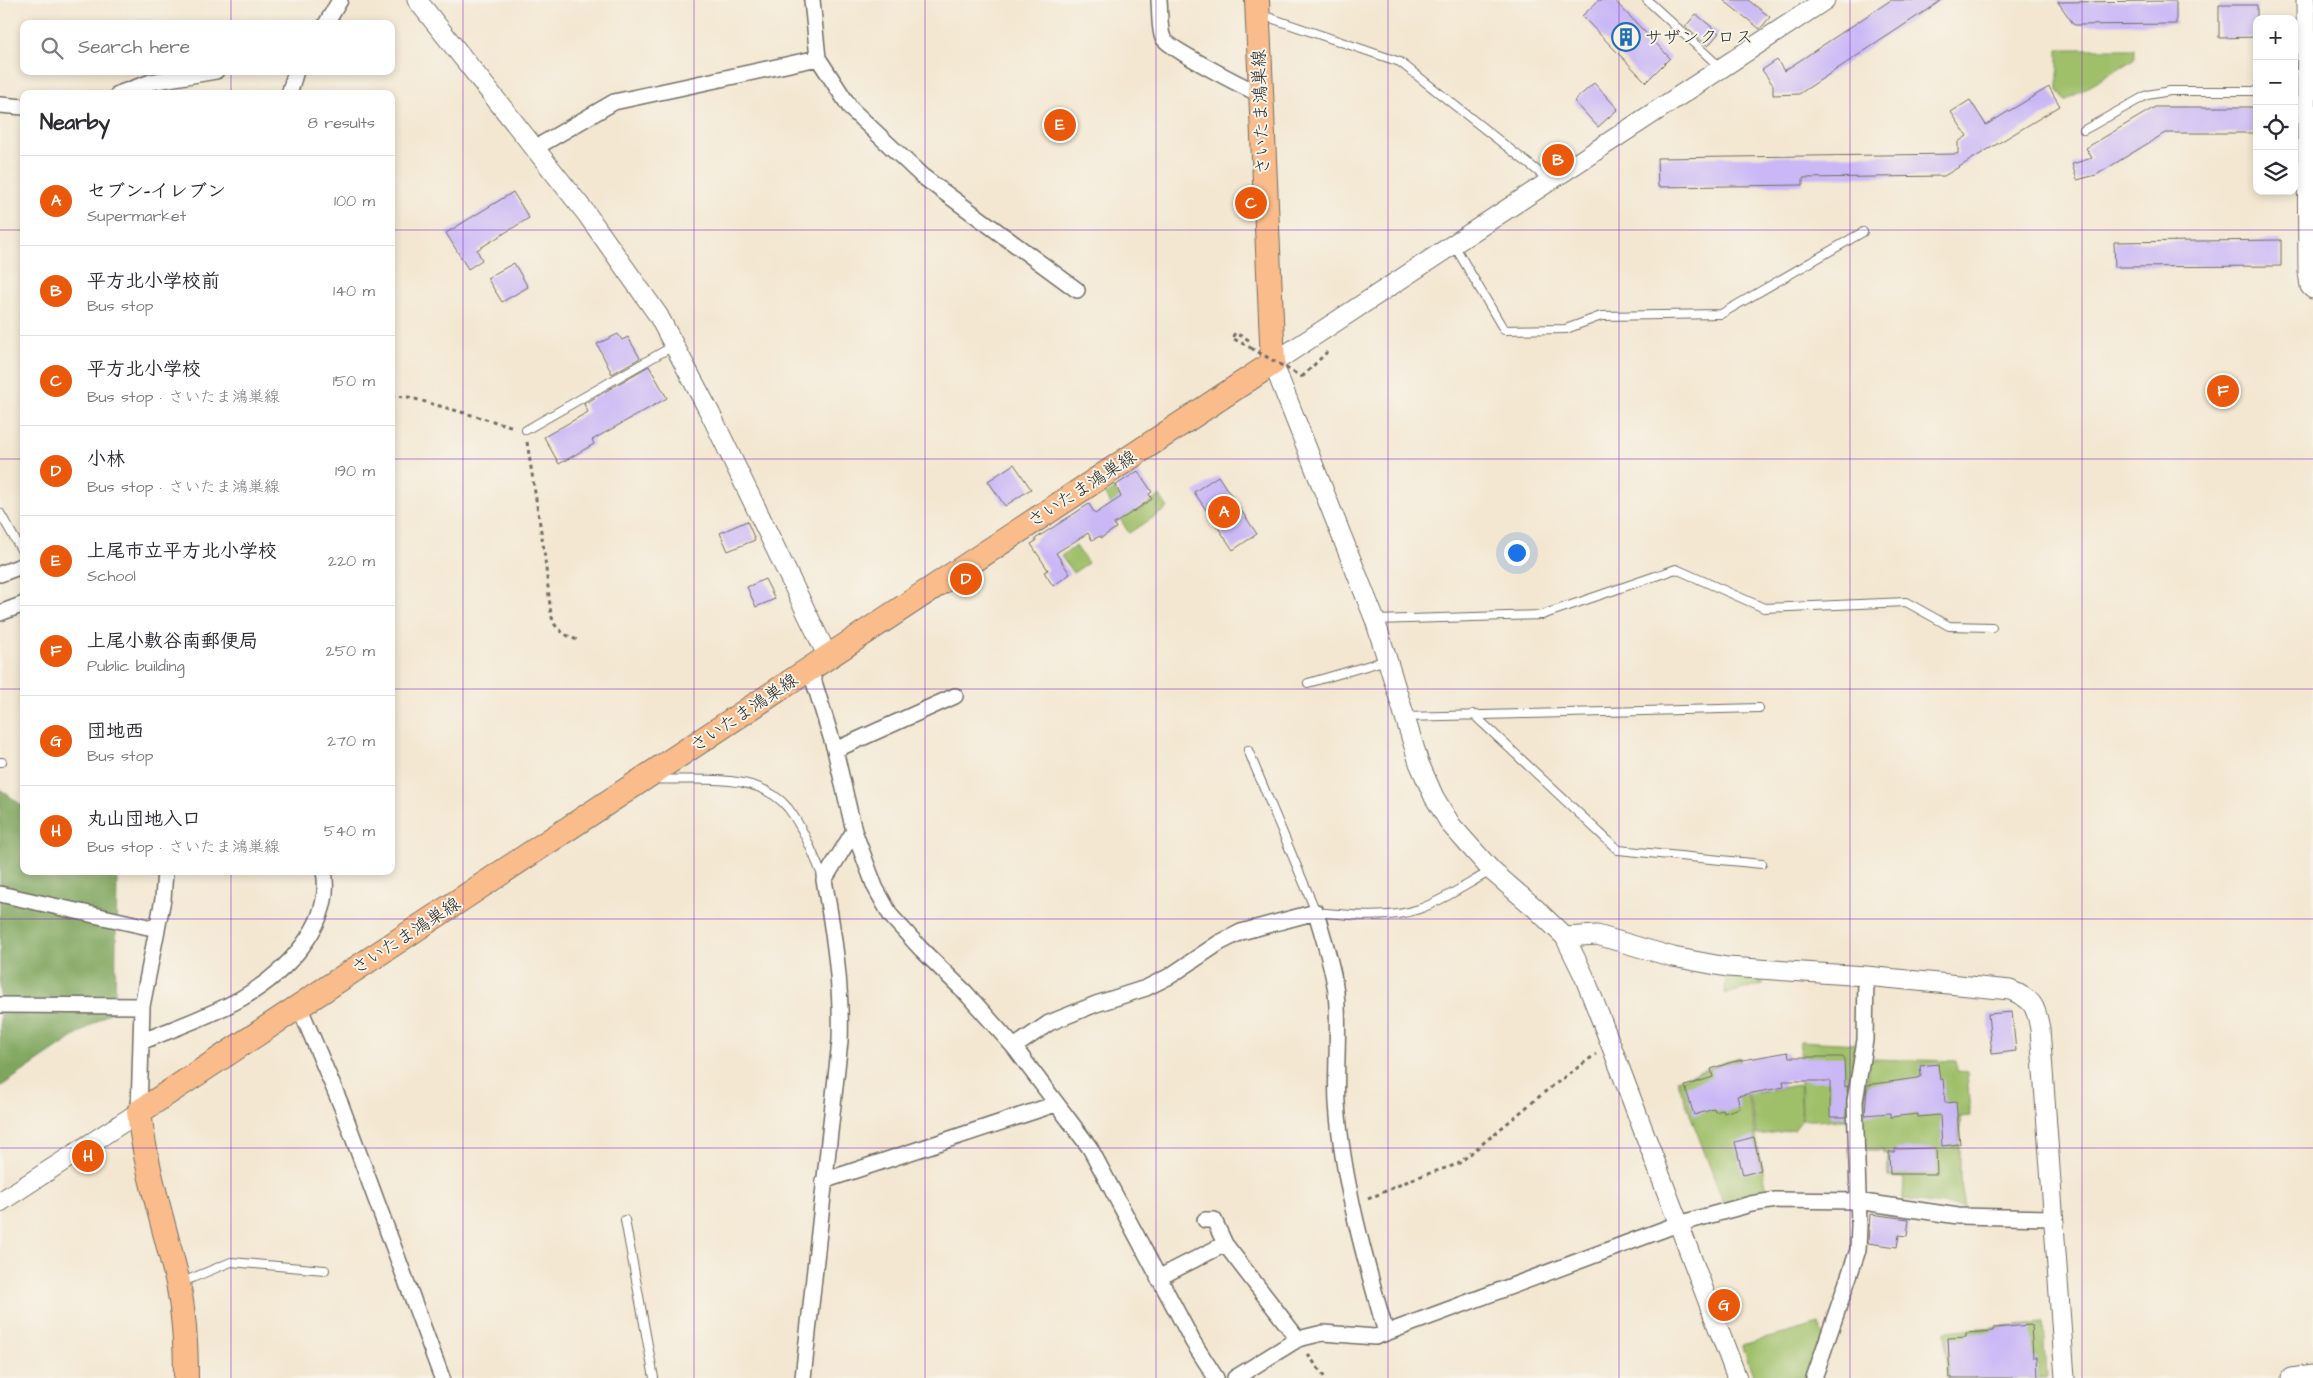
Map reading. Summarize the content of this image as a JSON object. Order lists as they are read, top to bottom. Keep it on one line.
{"streets":{"main road":["さいたま鴻巣線"]},"places":{"building":["サザンクロス"]},"page":{"map_buttons":["+","−"],"search":"Search here","heading":["Nearby","8 results"],"pins":["E","B","C","F","A","D","H","G"],"list":[{"mark":"A","name":"セブン-イレブン","note":"Supermarket","value":"100 m"},{"mark":"B","name":"平方北小学校前","note":"Bus stop","value":"140 m"},{"mark":"C","name":"平方北小学校","note":"Bus stop · さいたま鴻巣線","value":"150 m"},{"mark":"D","name":"小林","note":"Bus stop · さいたま鴻巣線","value":"190 m"},{"mark":"E","name":"上尾市立平方北小学校","note":"School","value":"220 m"},{"mark":"F","name":"上尾小敷谷南郵便局","note":"Public building","value":"250 m"},{"mark":"G","name":"団地西","note":"Bus stop","value":"270 m"},{"mark":"H","name":"丸山団地入口","note":"Bus stop · さいたま鴻巣線","value":"540 m"}]}}
